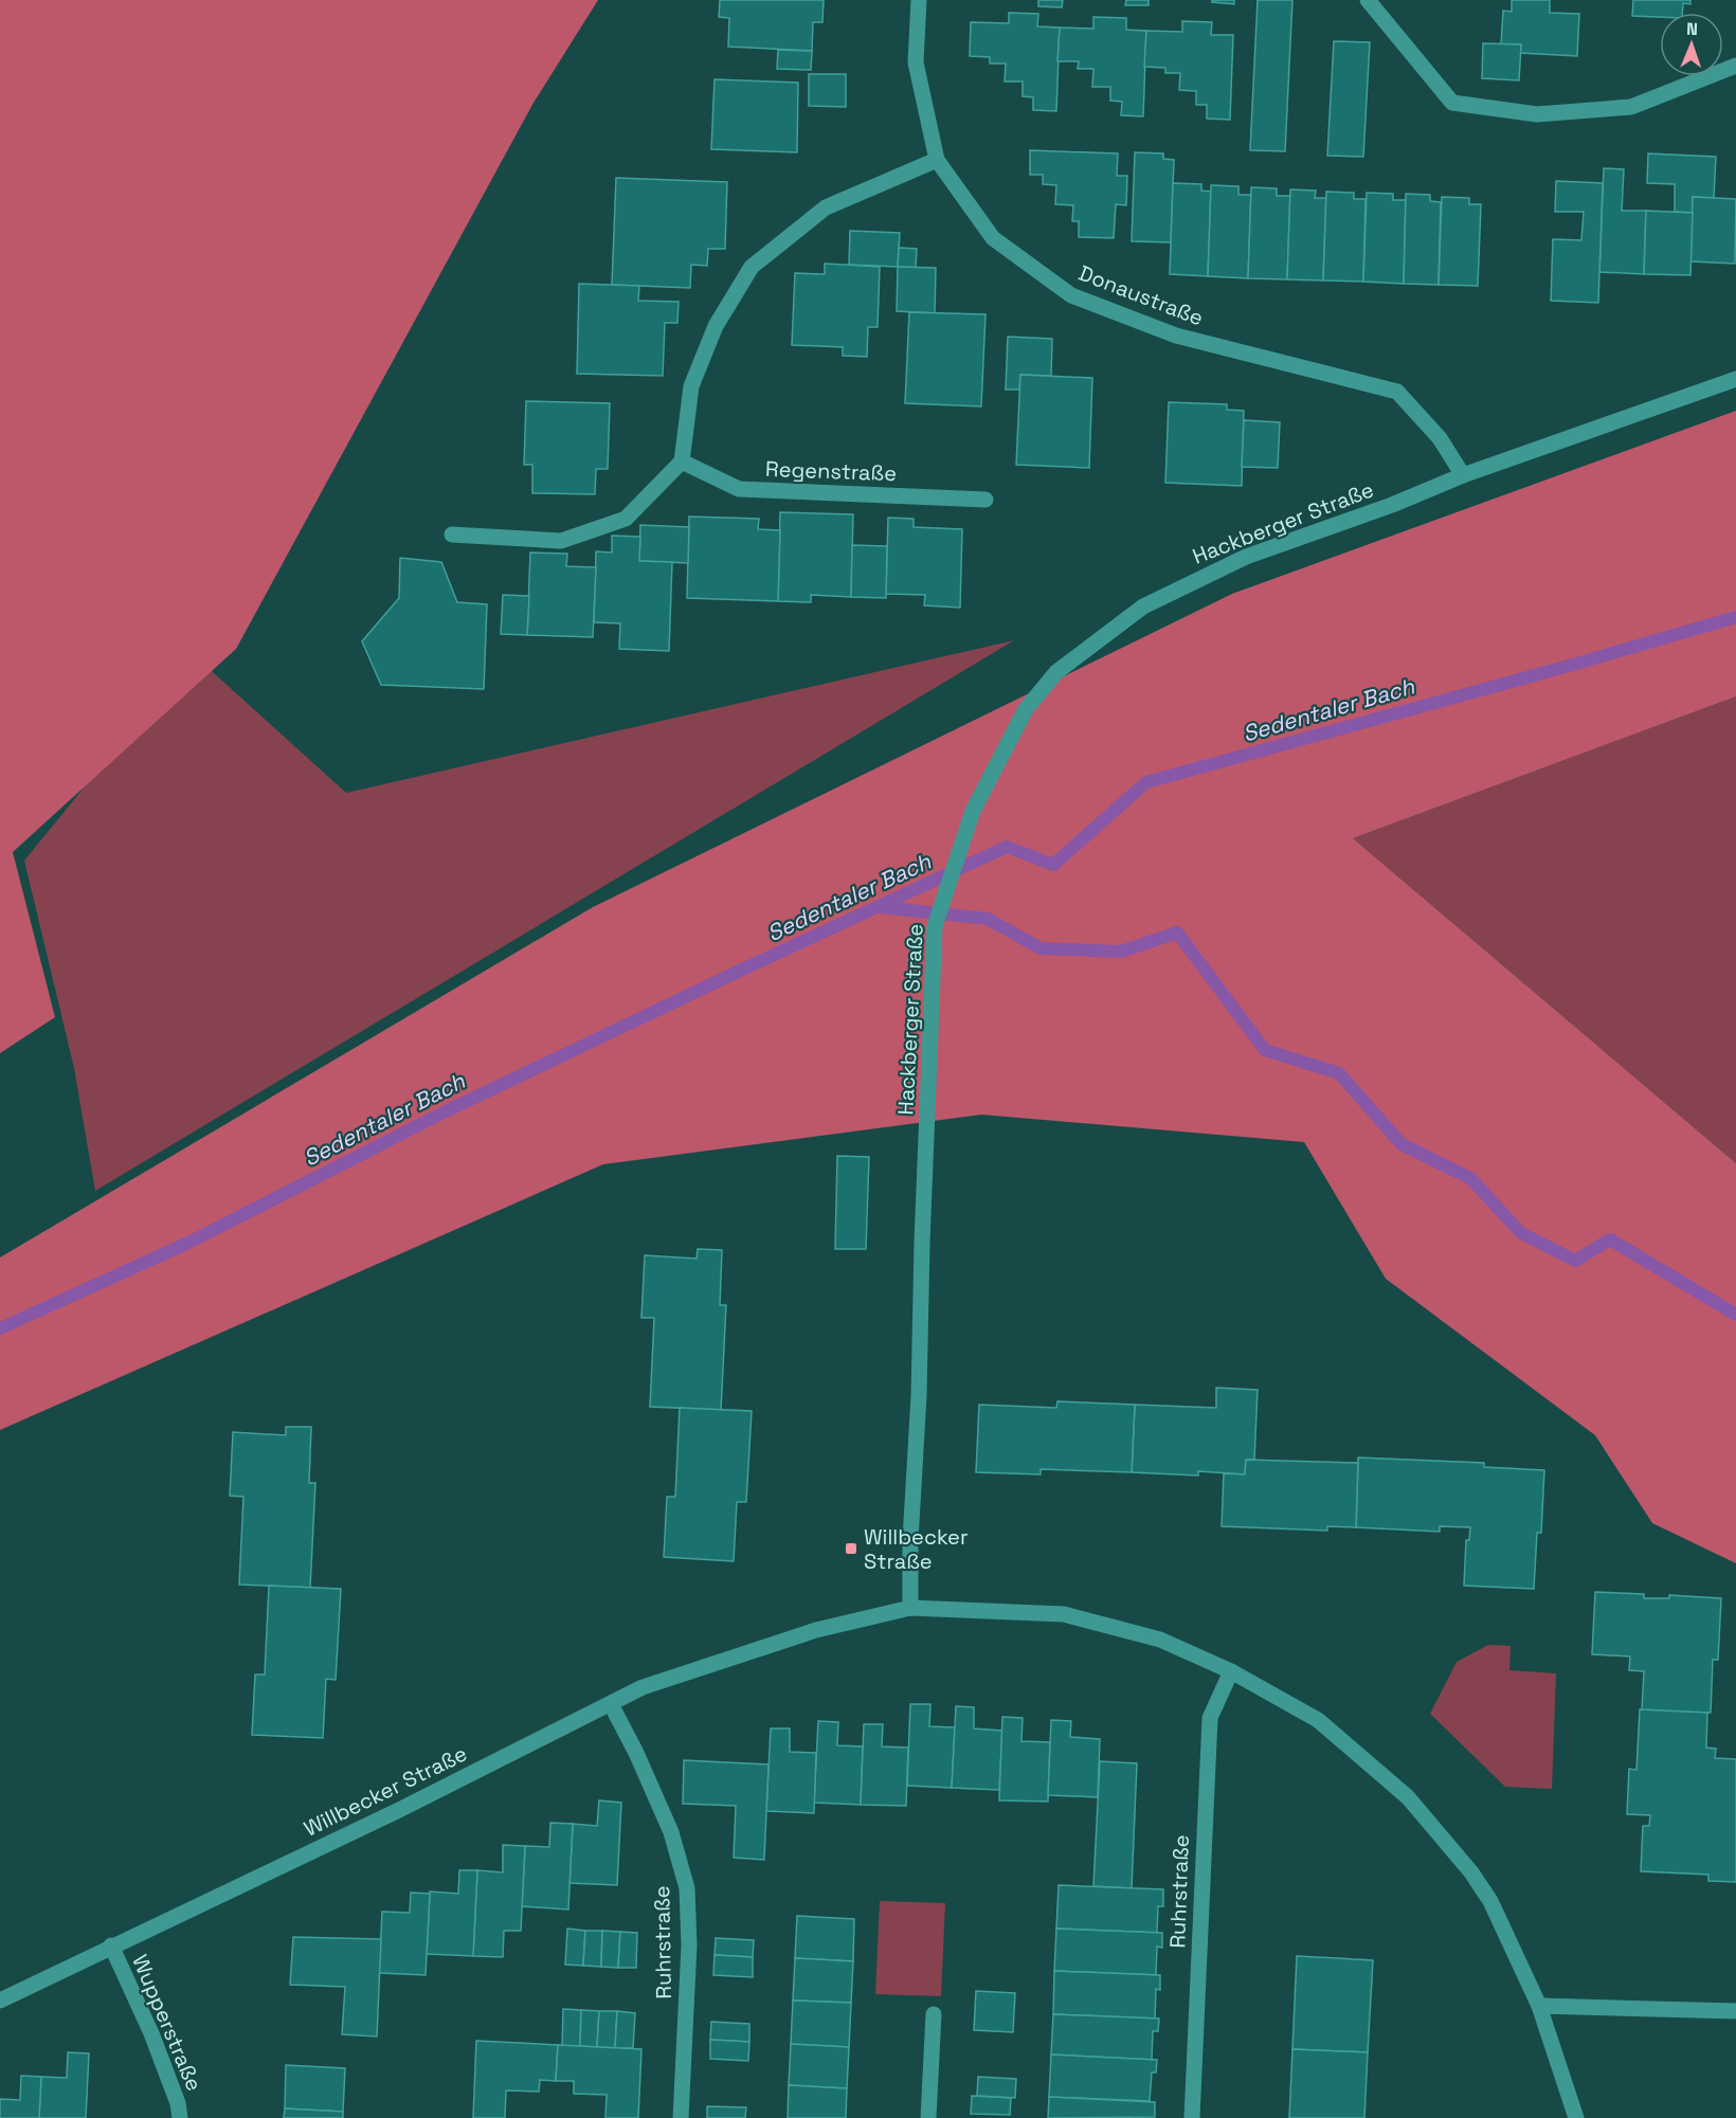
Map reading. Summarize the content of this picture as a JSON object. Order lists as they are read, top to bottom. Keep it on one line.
{"streets":{"street":["Donaustraße","Regenstraße","Hackberger Straße","Willbecker Straße","Ruhrstraße","Wupperstraße"]},"crossings":[["Donaustraße","Hackberger Straße"],["Hackberger Straße","Willbecker Straße"],["Willbecker Straße","Ruhrstraße"],["Willbecker Straße","Wupperstraße"]],"water":["Sedentaler Bach"],"places":{"transit":["Willbecker Straße"]},"north":"top"}
